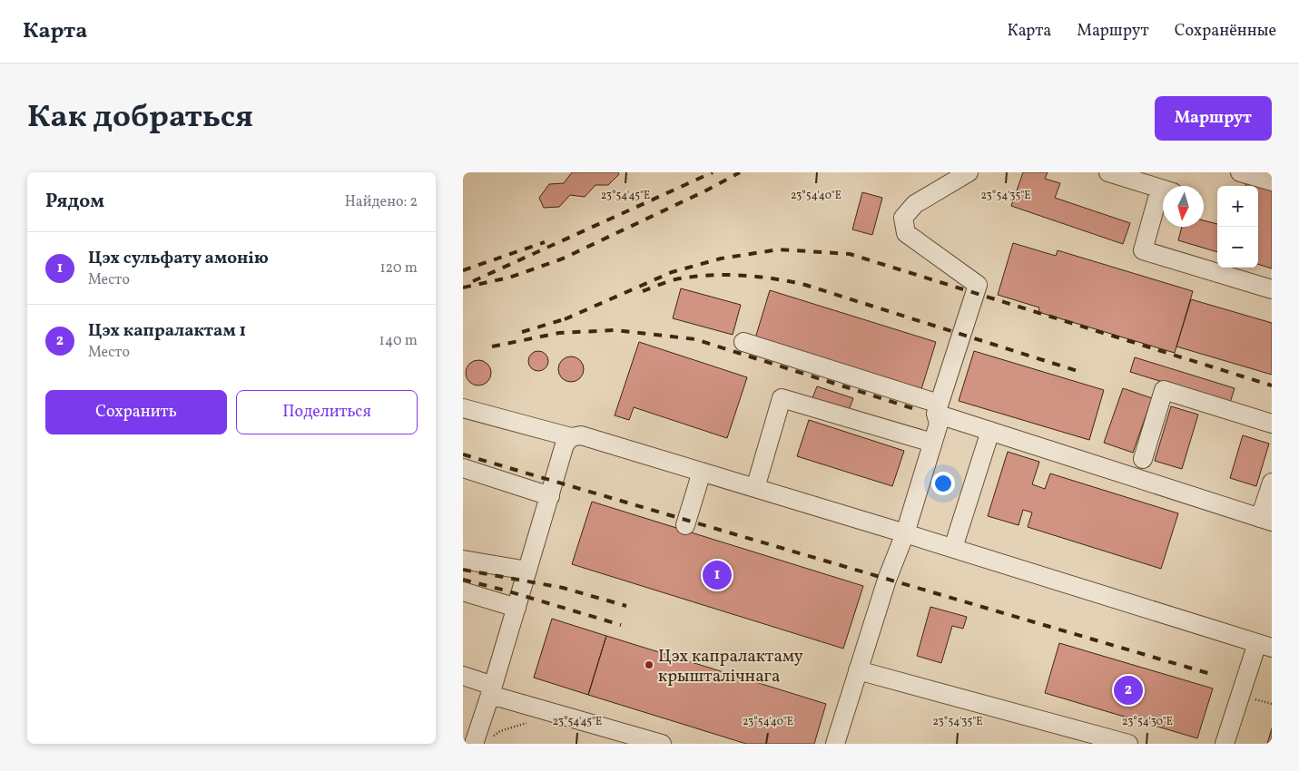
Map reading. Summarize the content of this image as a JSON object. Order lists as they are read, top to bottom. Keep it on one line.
{"places":["Цэх капралактаму крышталічнага"],"north":"bottom","page":{"header":"Карта","nav":["Карта","Маршрут","Сохранённые"],"title":"Как добраться","buttons":["Маршрут",["Сохранить","Поделиться"]],"heading":["Рядом","Найдено: 2"],"map_buttons":["+","−"],"list":[{"mark":"1","name":"Цэх сульфату амонію","note":"Место","value":"120 m"},{"mark":"2","name":"Цэх капралактам 1","note":"Место","value":"140 m"}],"pins":["1","2"]},"coordinates":["23°54'45\"E","23°54'40\"E","23°54'35\"E","23°54'30\"E"]}
